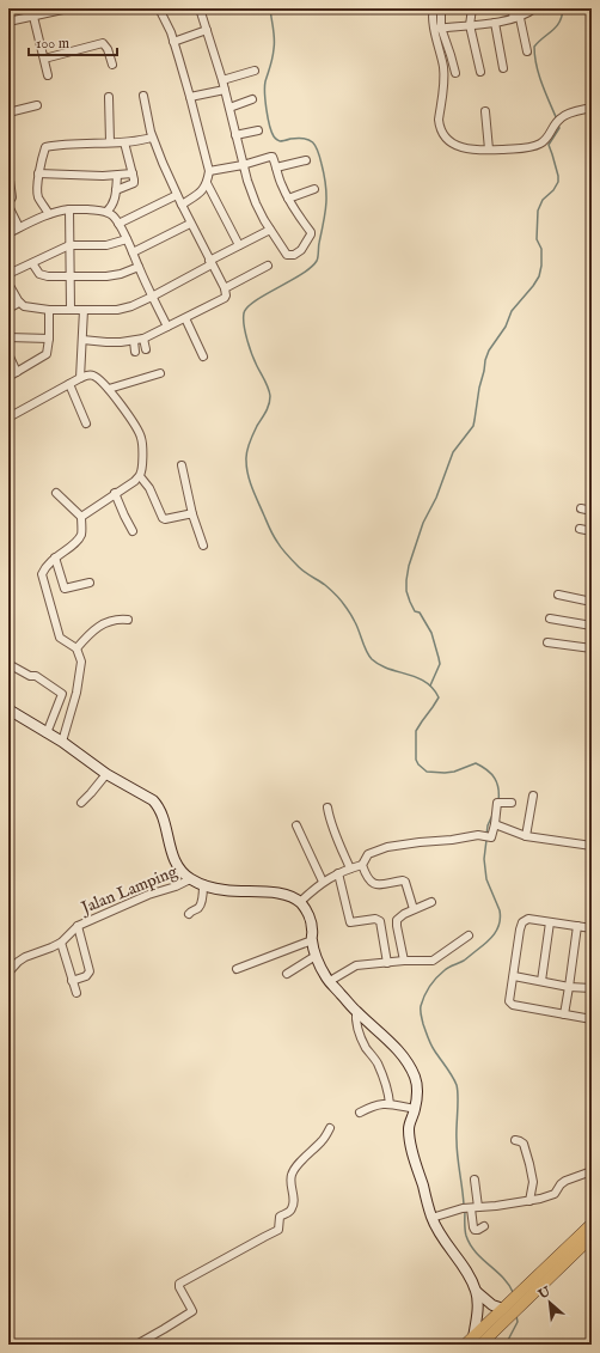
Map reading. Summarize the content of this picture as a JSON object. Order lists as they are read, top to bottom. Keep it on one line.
{"streets":{"street":["Jalan Lamping"]},"scale_bar":"100 m","north":"top left"}
